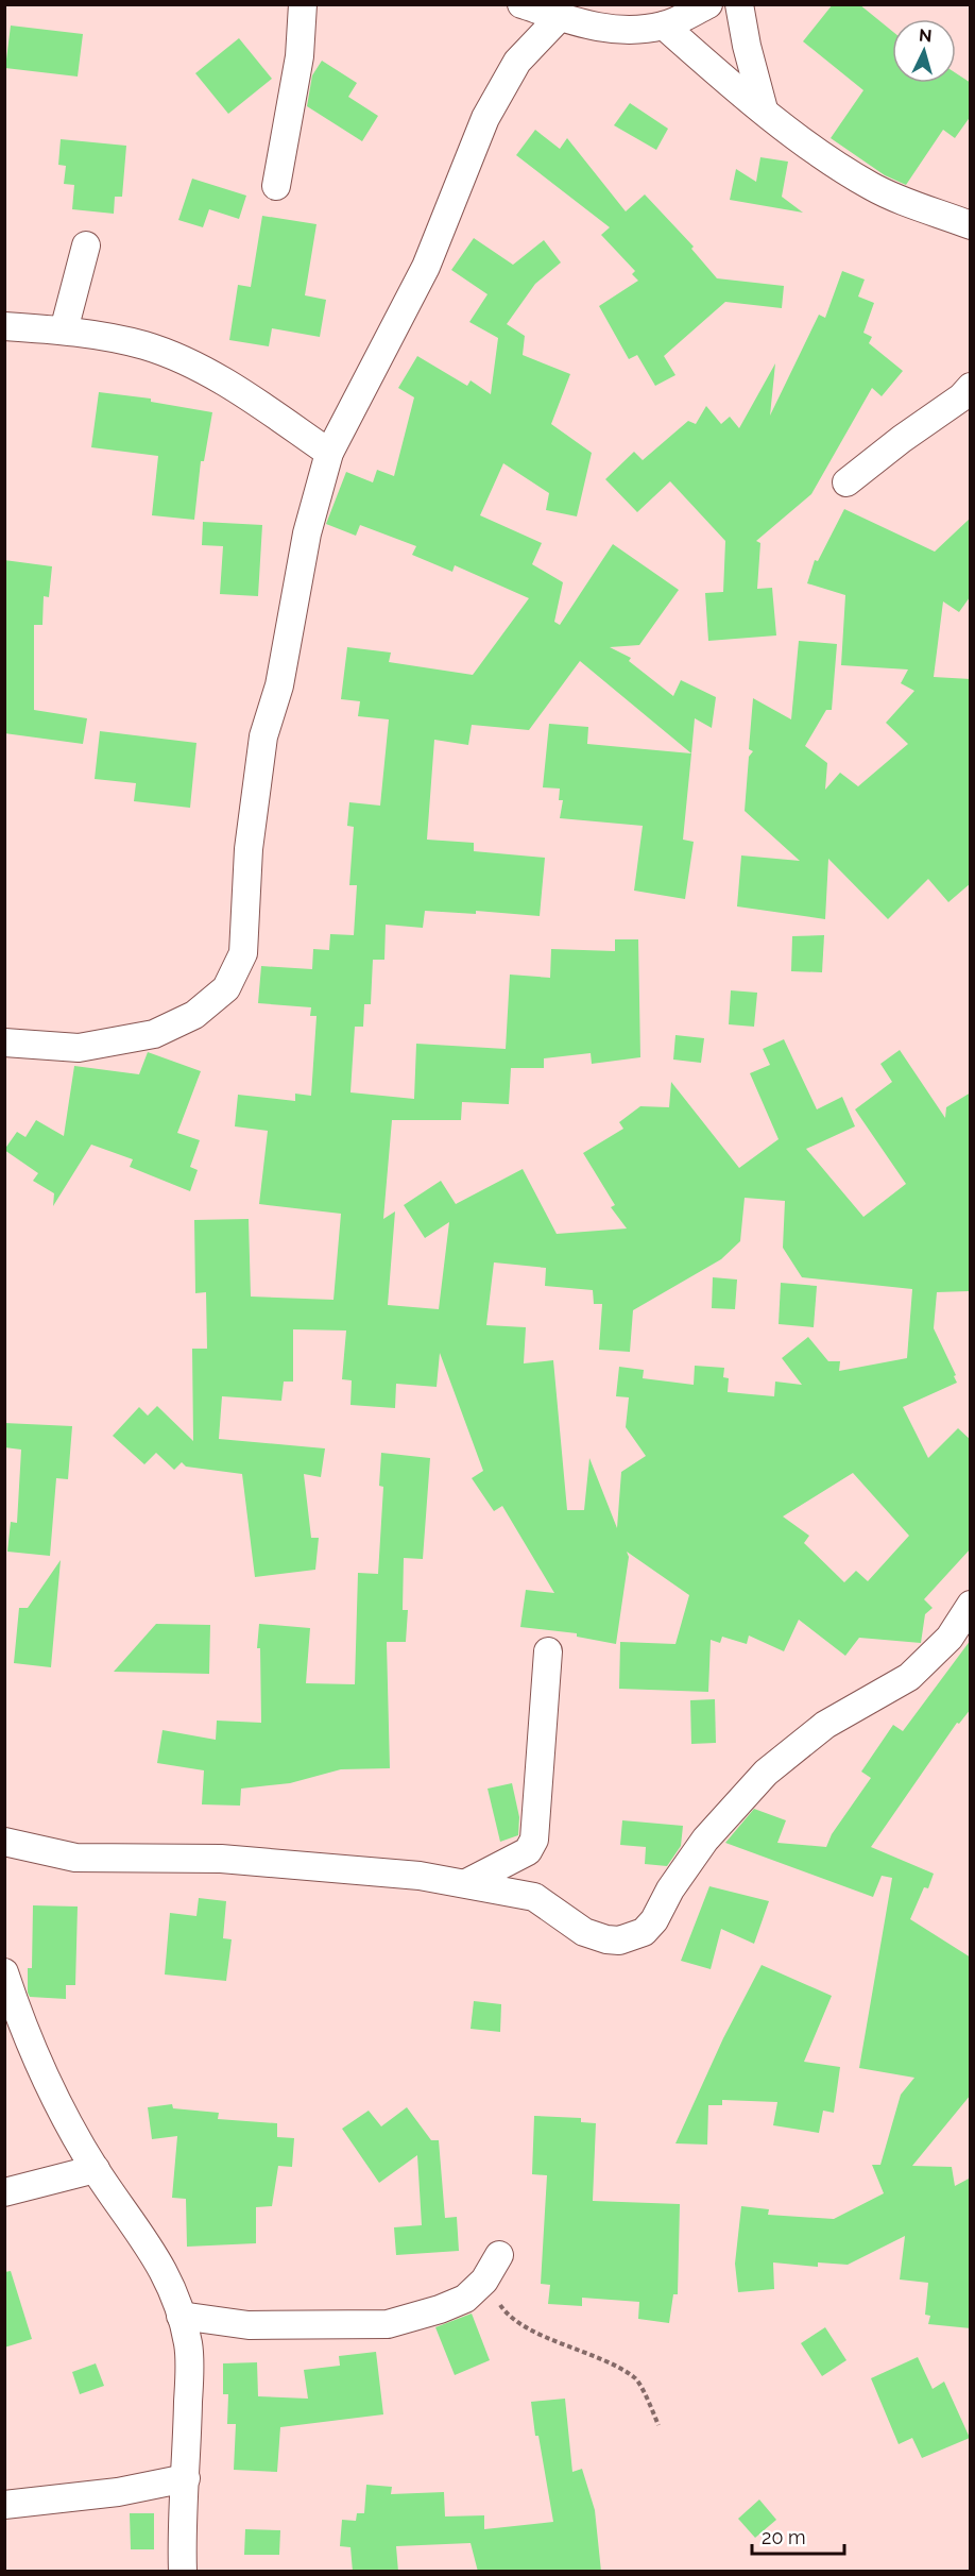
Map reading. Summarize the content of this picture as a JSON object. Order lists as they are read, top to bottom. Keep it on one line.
{"scale_bar":"20 m","north":"top"}
